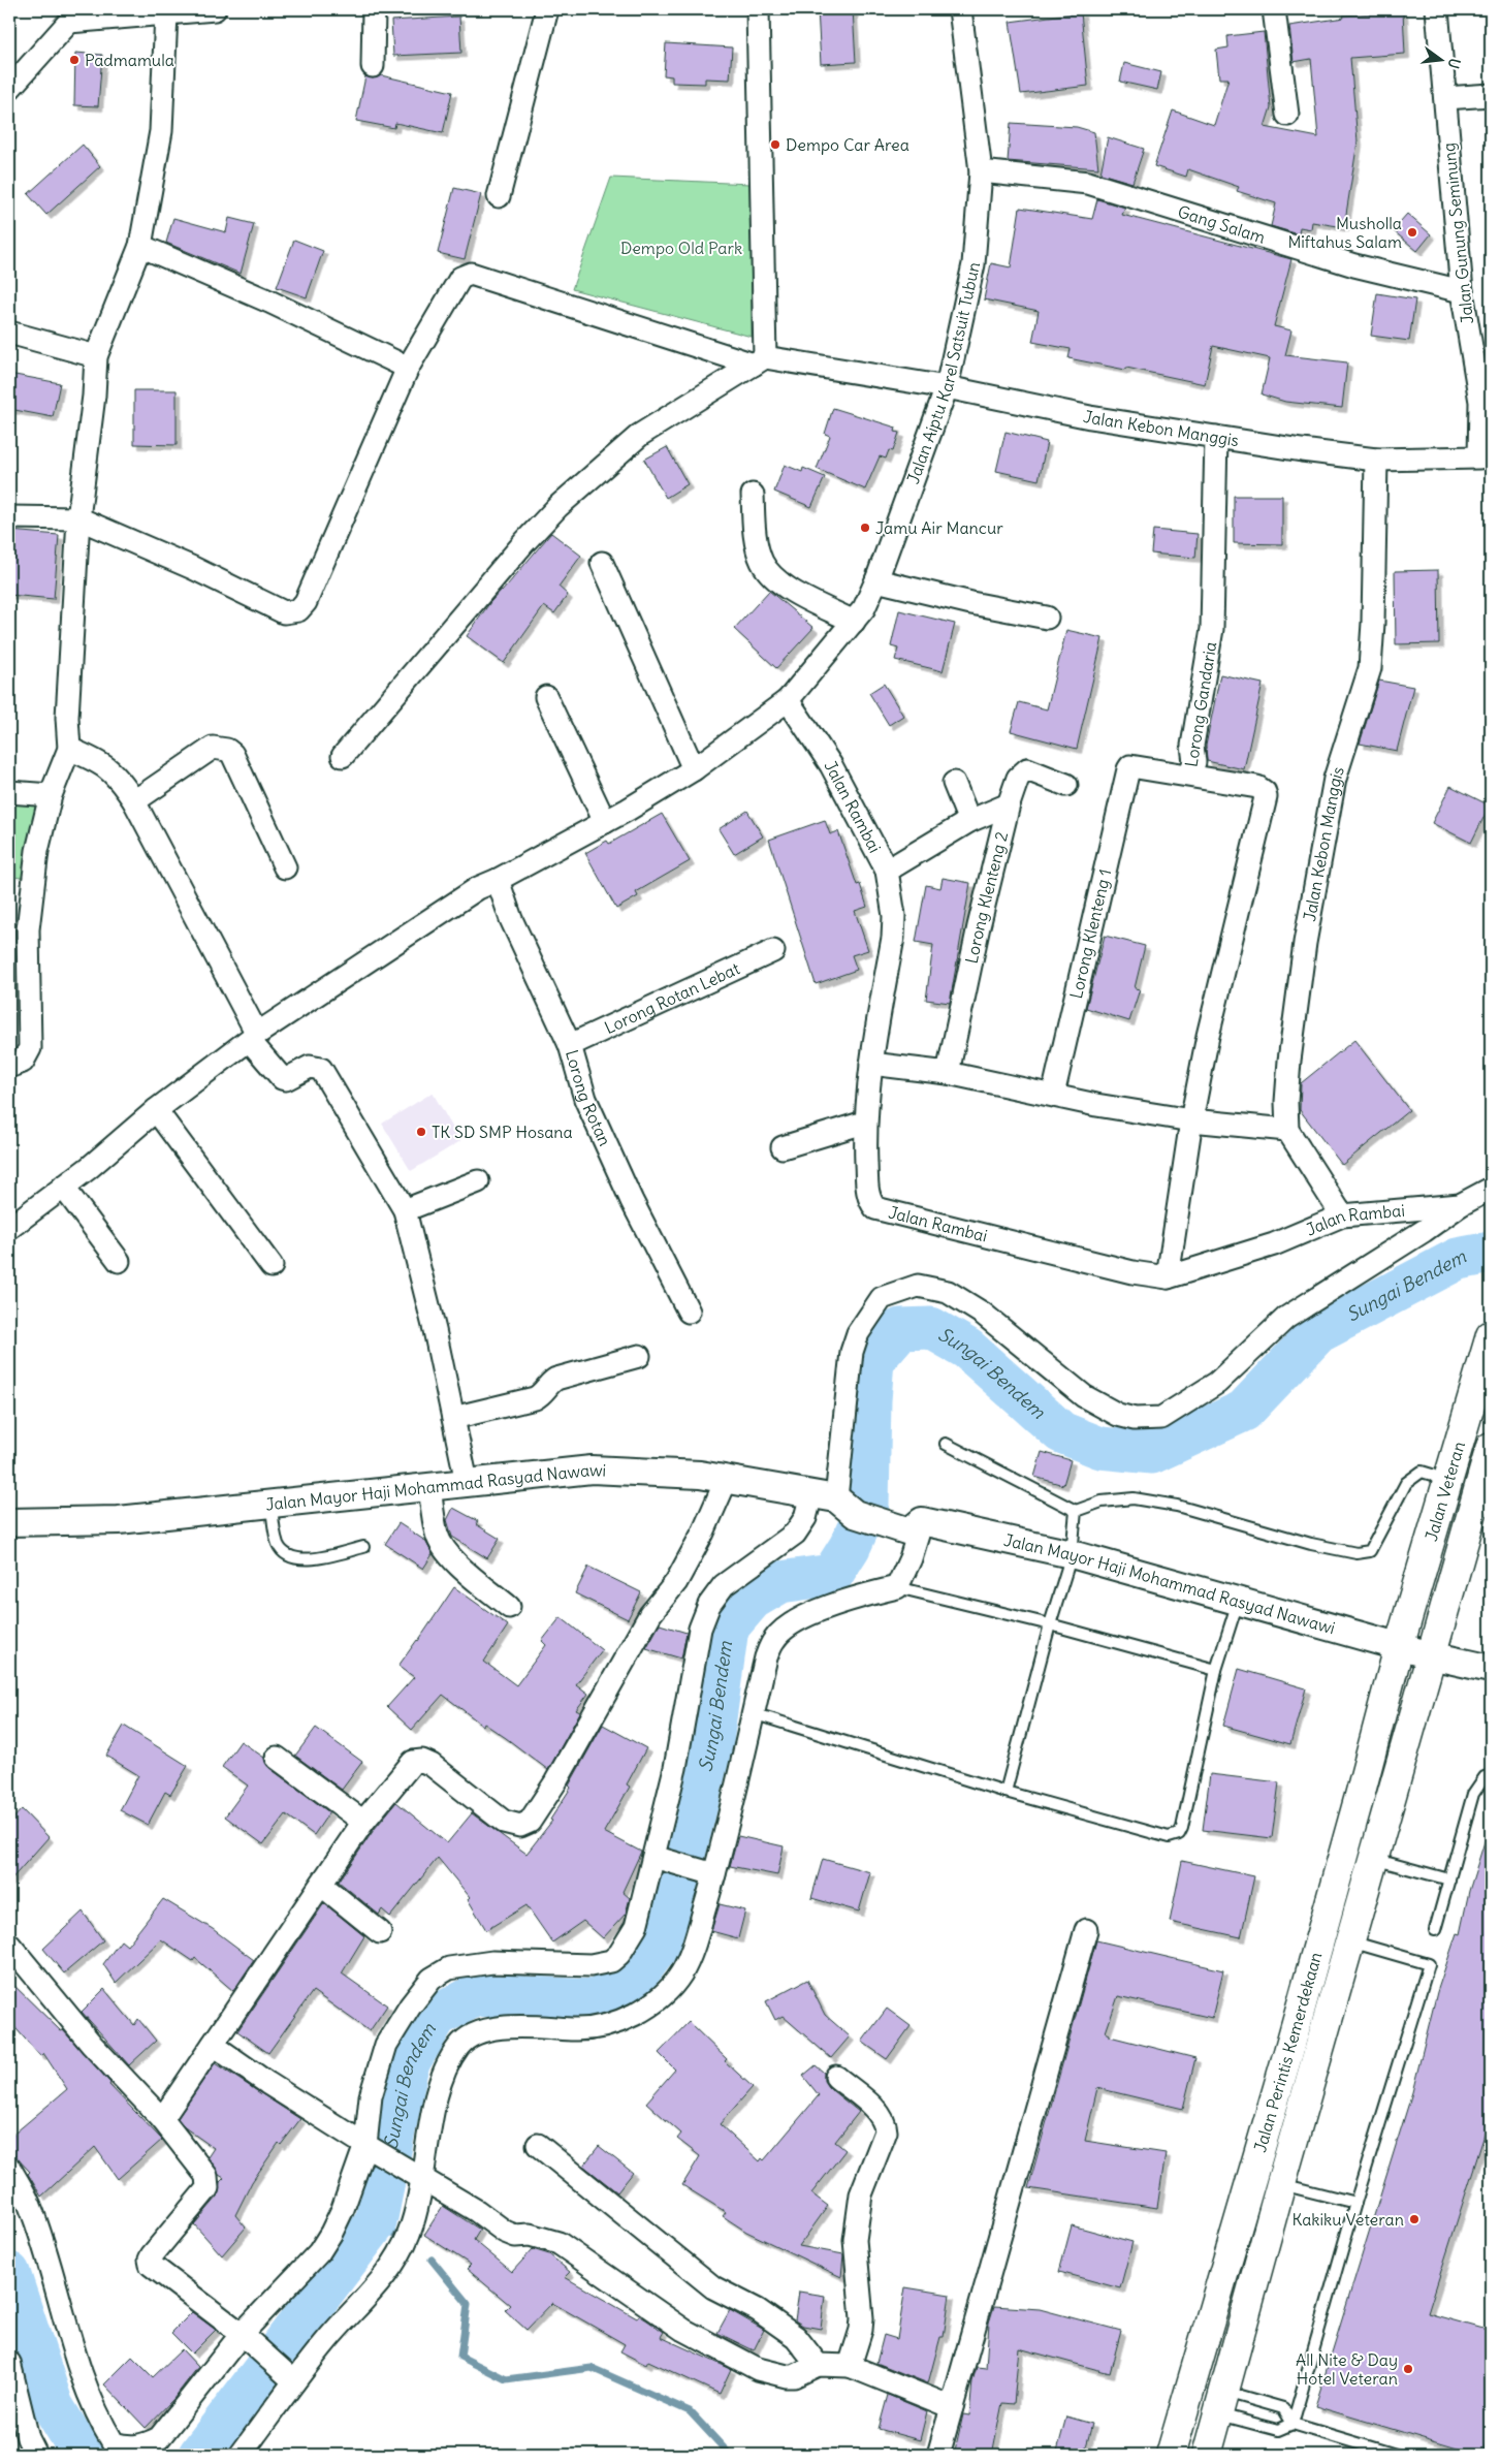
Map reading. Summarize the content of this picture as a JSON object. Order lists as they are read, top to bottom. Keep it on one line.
{"streets":{"highway":["Jalan Veteran","Jalan Perintis Kemerdekaan"],"street":["Gang Salam","Jalan Gunung Seminung","Jalan Aiptu Karel Satsuit Tubun","Jalan Kebon Manggis","Lorong Gandaria","Jalan Rambai","Lorong Klenteng 2","Lorong Klenteng 1","Lorong Rotan Lebat","Lorong Rotan","Jalan Mayor Haji Mohammad Rasyad Nawawi"]},"crossings":[["Gang Salam","Jalan Gunung Seminung"],["Gang Salam","Jalan Aiptu Karel Satsuit Tubun"],["Jalan Gunung Seminung","Jalan Kebon Manggis"],["Jalan Aiptu Karel Satsuit Tubun","Jalan Kebon Manggis"],["Jalan Aiptu Karel Satsuit Tubun","Jalan Rambai"],["Jalan Aiptu Karel Satsuit Tubun","Lorong Rotan"],["Jalan Kebon Manggis","Lorong Gandaria"],["Lorong Gandaria","Lorong Klenteng 1"],["Lorong Rotan Lebat","Lorong Rotan"],["Jalan Mayor Haji Mohammad Rasyad Nawawi","Jalan Veteran"],["Jalan Mayor Haji Mohammad Rasyad Nawawi","Jalan Perintis Kemerdekaan"],["Jalan Veteran","Jalan Perintis Kemerdekaan"]],"water":["Sungai Bendem"],"parks":["Dempo Old Park"],"places":["Padmamula","Dempo Car Area","Musholla Miftahus Salam","Jamu Air Mancur","TK SD SMP Hosana","Kakiku Veteran","All Nite & Day Hotel Veteran"],"north":"right"}
